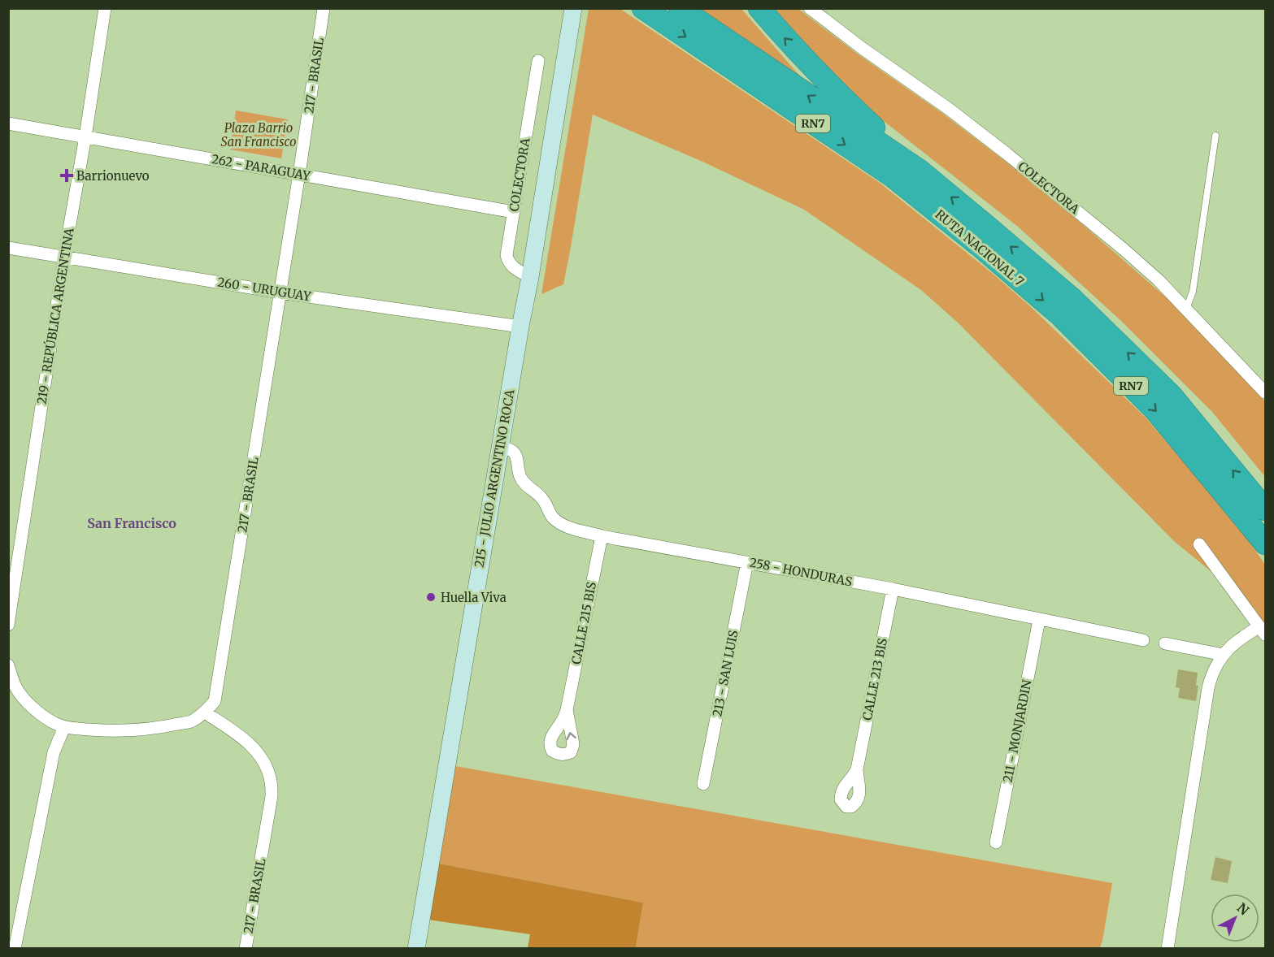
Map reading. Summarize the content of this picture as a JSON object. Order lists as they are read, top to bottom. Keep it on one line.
{"streets":{"highway":["RN7","RUTA NACIONAL 7"],"street":["217 - BRASIL","262 - PARAGUAY","COLECTORA","260 - URUGUAY","219 - REPÚBLICA ARGENTINA","215 - JULIO ARGENTINO ROCA","258 - HONDURAS","CALLE 215 BIS","213 - SAN LUIS","CALLE 213 BIS","211 - MONJARDIN"]},"crossings":[["217 - BRASIL","262 - PARAGUAY"],["217 - BRASIL","260 - URUGUAY"],["262 - PARAGUAY","COLECTORA"],["262 - PARAGUAY","219 - REPÚBLICA ARGENTINA"],["COLECTORA","215 - JULIO ARGENTINO ROCA"],["260 - URUGUAY","219 - REPÚBLICA ARGENTINA"],["260 - URUGUAY","215 - JULIO ARGENTINO ROCA"],["215 - JULIO ARGENTINO ROCA","258 - HONDURAS"],["258 - HONDURAS","CALLE 215 BIS"],["258 - HONDURAS","213 - SAN LUIS"],["258 - HONDURAS","CALLE 213 BIS"],["258 - HONDURAS","211 - MONJARDIN"]],"districts":["San Francisco"],"parks":["Plaza Barrio San Francisco"],"places":{"health":["Barrionuevo"],"other":["Huella Viva"]},"north":"top right"}
